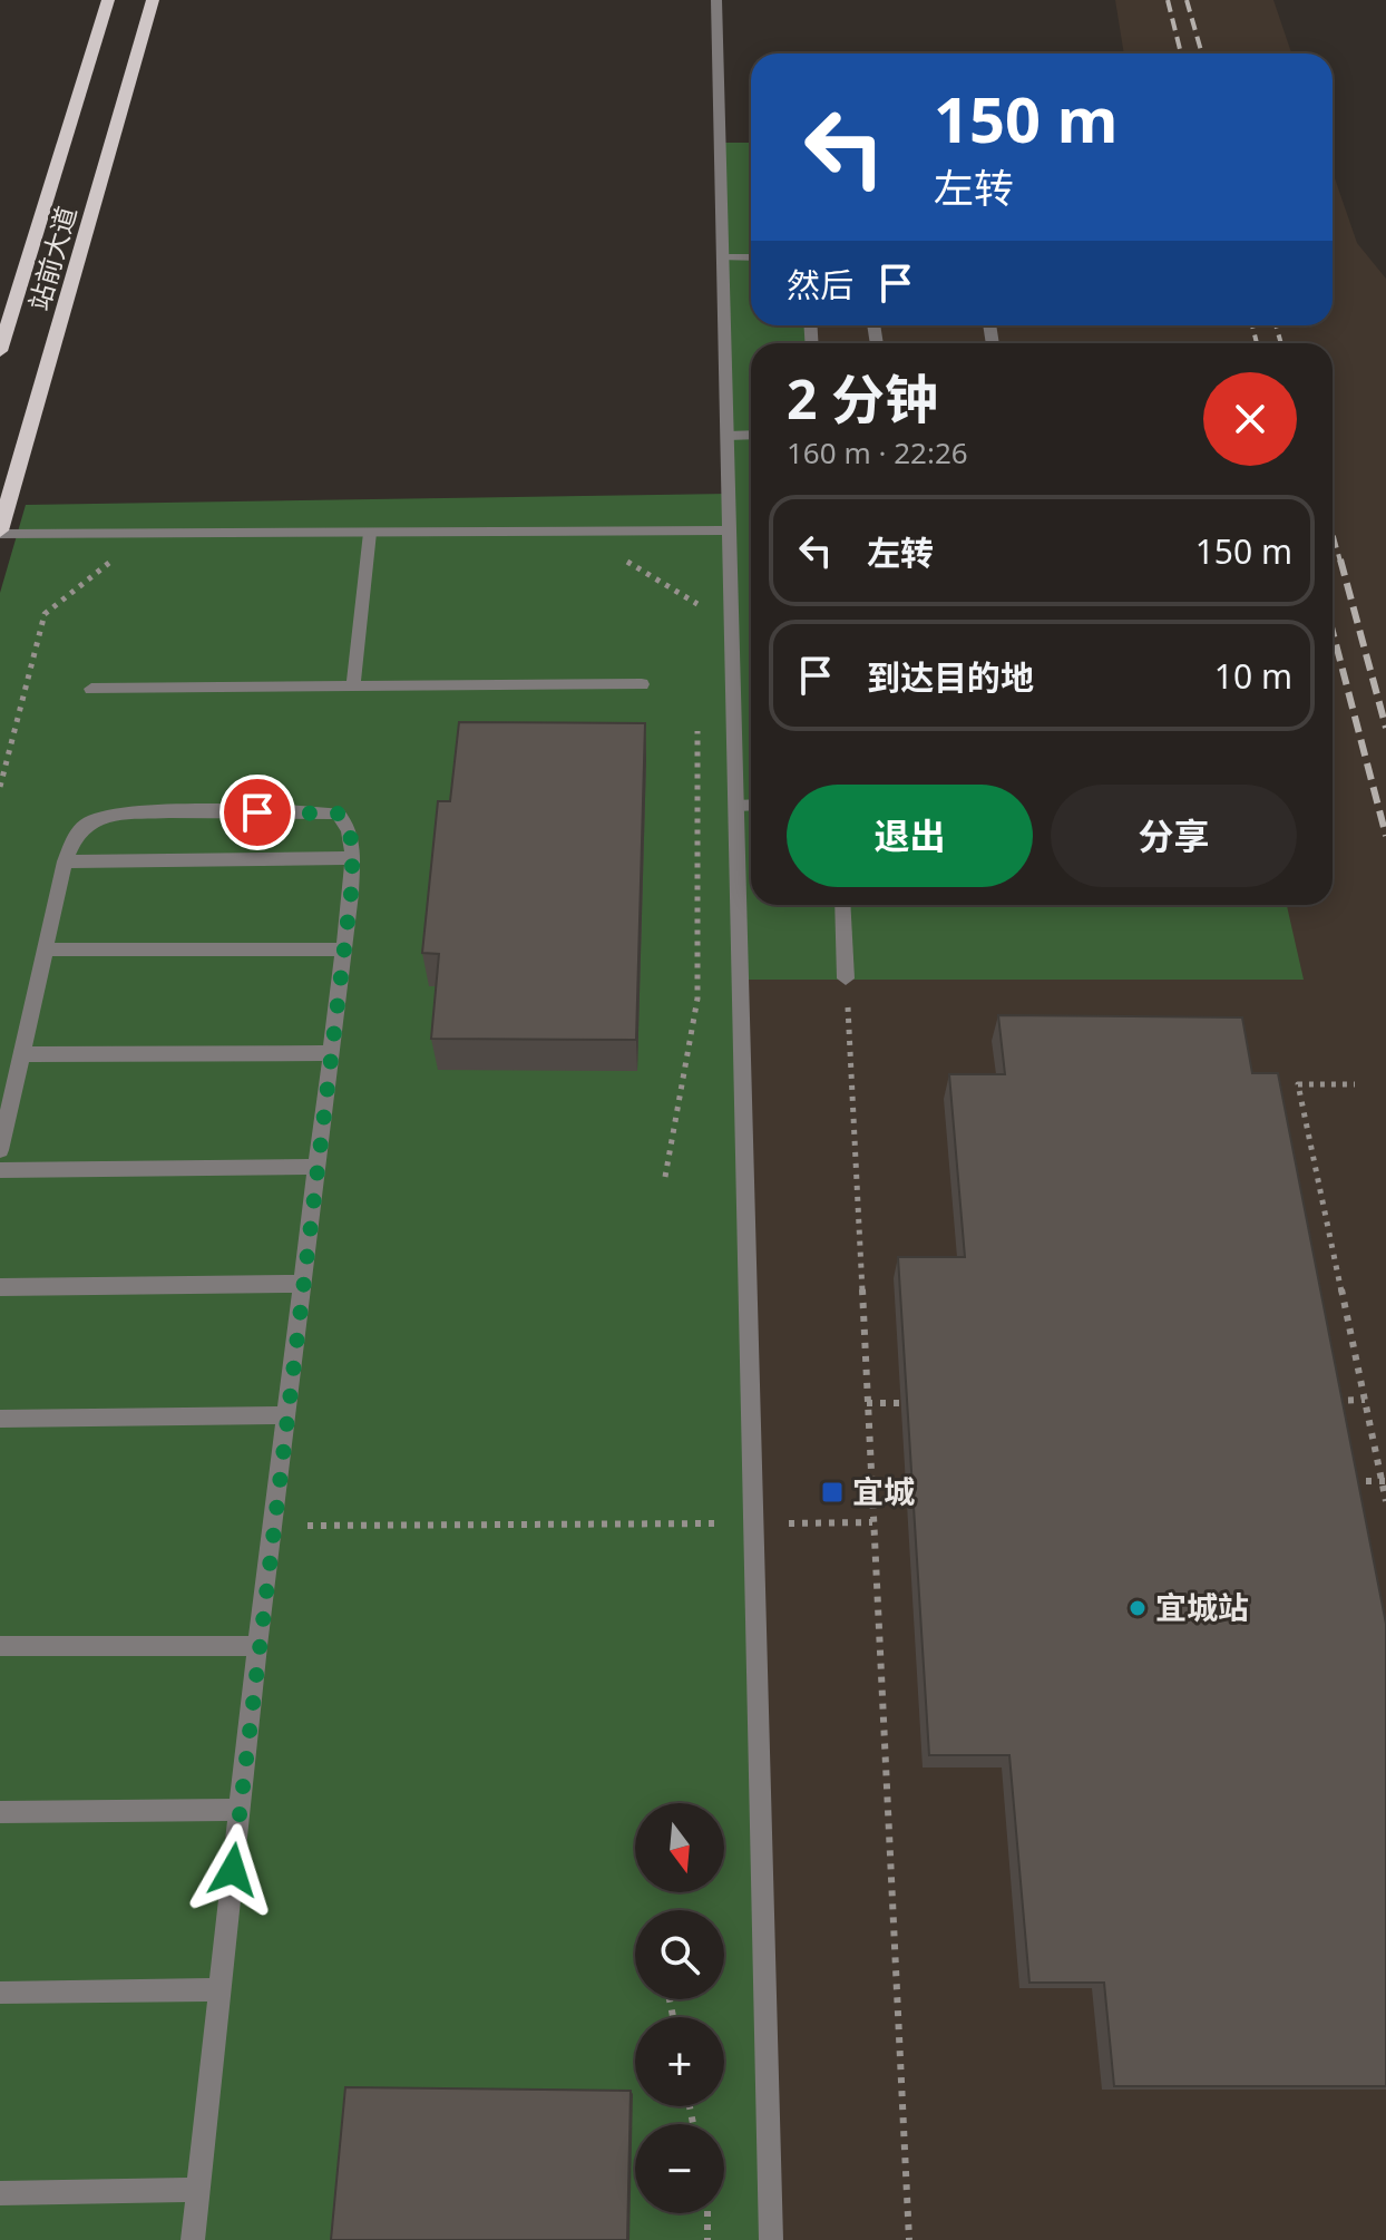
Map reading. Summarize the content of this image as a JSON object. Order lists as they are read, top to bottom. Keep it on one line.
{"streets":{"main road":["站前大道"]},"places":{"transit":["宜城"],"other":["宜城站"]},"north":"bottom","page":{"turn":["150 m","左转"],"then":"然后","heading":["2 分钟","160 m · 22:26"],"list":[{"name":"左转","value":"150 m"},{"name":"到达目的地","value":"10 m"}],"buttons":["退出","分享"],"map_buttons":["+","−"]}}
